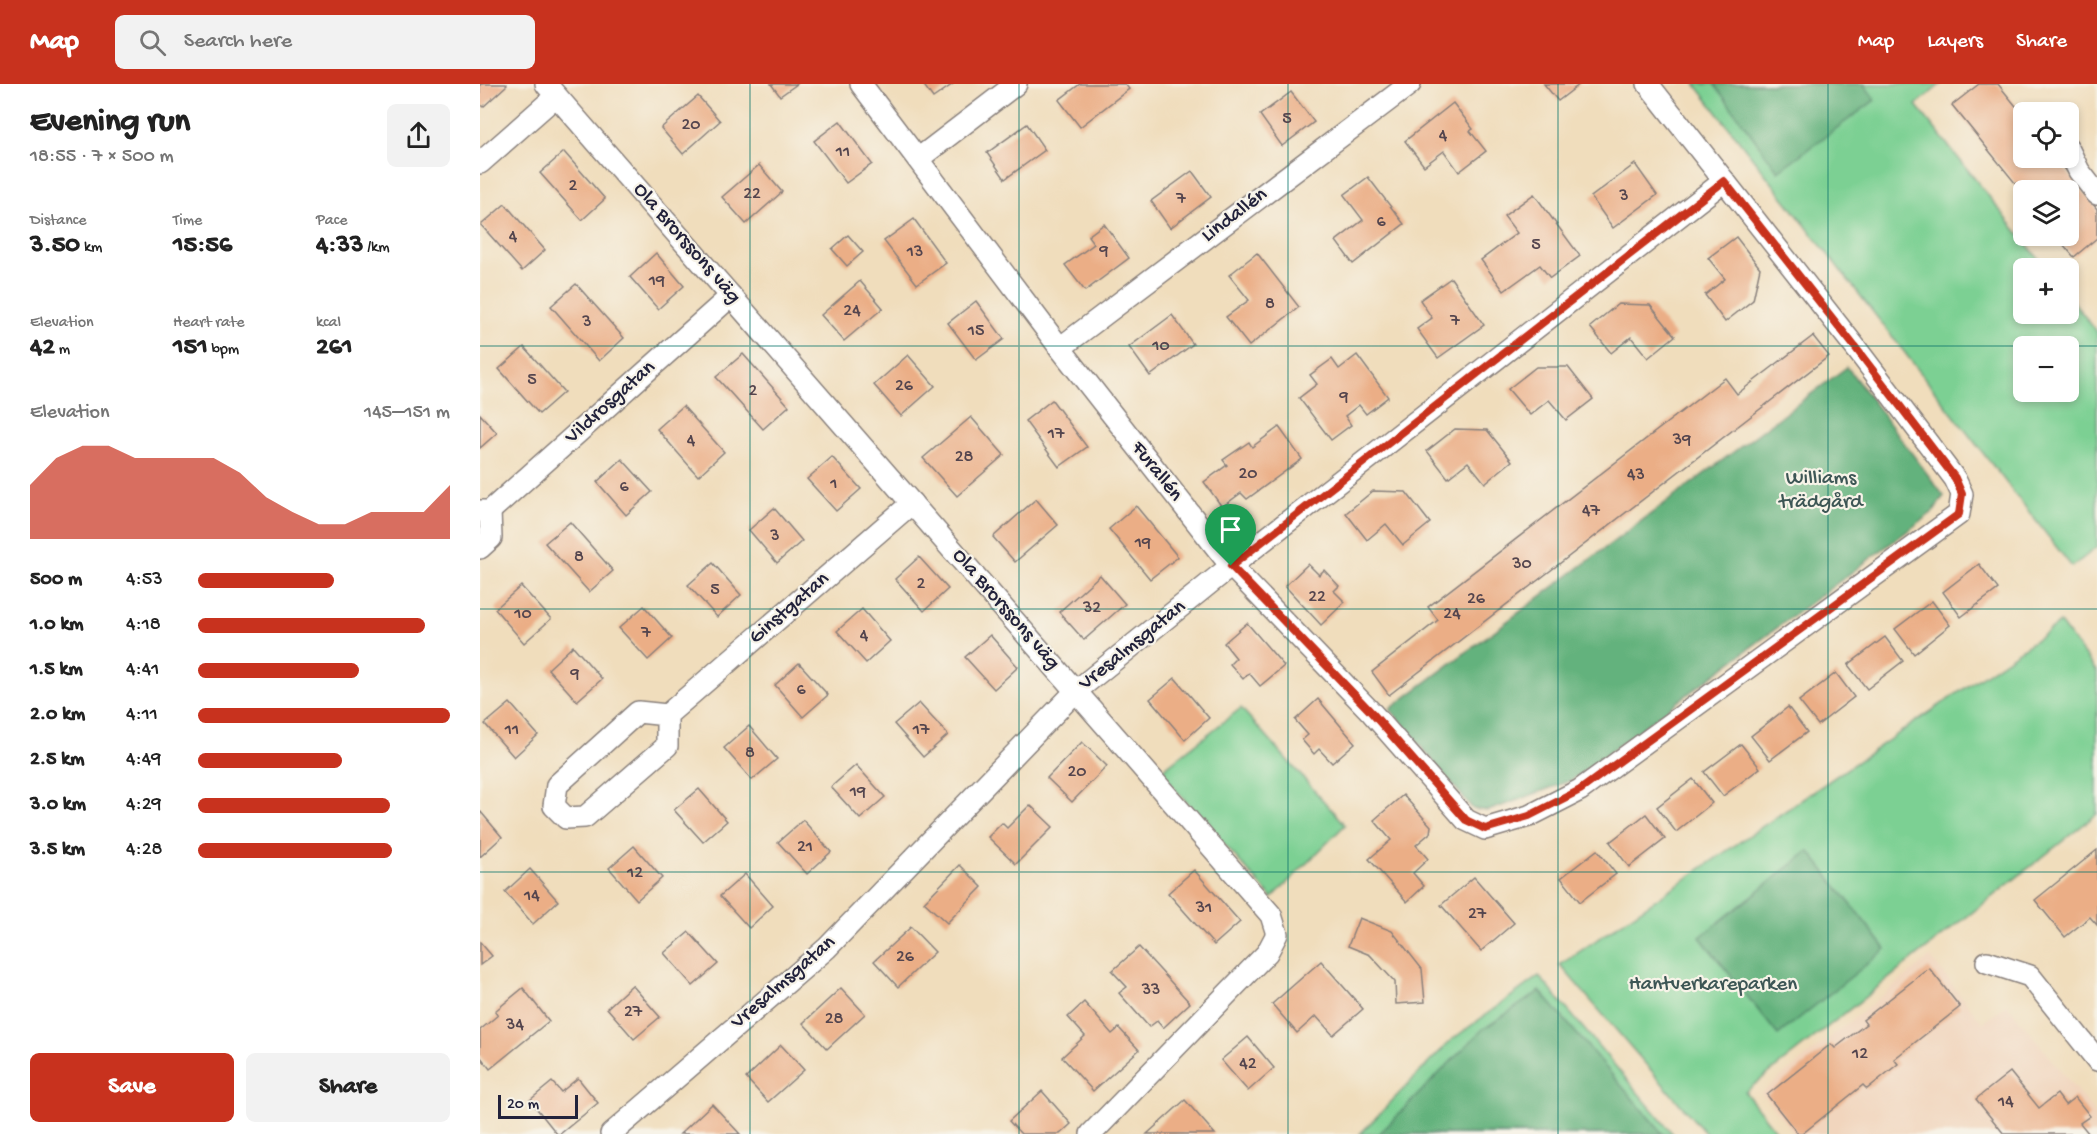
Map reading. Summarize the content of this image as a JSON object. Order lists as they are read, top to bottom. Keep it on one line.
{"streets":{"street":["Lindallén","Ola Brorssons väg","Vildrosgatan","Furallén","Ginstgatan","Vresalmsgatan"]},"crossings":[["Lindallén","Furallén"],["Ola Brorssons väg","Vildrosgatan"],["Ola Brorssons väg","Ginstgatan"],["Ola Brorssons väg","Vresalmsgatan"],["Furallén","Vresalmsgatan"]],"parks":["Williams trädgård","Hantverkareparken"],"house_numbers":["5","20","4","11","2","22","3","7","6","4","5","9","13","19","8","24","7","3","15","10","5","26","2","9","17","39","4","28","20","43","1","6","47","3","19","8","30","2","5","22","26","32","10","24","7","4","9","6","11","17","8","20","19","21","12","14","31","27","26","33","27","28","34","12","42","14"],"scale_bar":"20 m","page":{"header":"Map","search":"Search here","nav":["Map","Layers","Share"],"heading":["Evening run","18:55 · 7 × 500 m"],"map_buttons":["+","−"],"stats":[["Distance","3.50 km"],["Time","15:56"],["Pace","4:33 /km"],["Elevation","42 m"],["Heart rate","151 bpm"],["kcal","261"]],"chart":["Elevation","145–151 m"],"list":[{"name":"500 m","note":"4:53"},{"name":"1.0 km","note":"4:18"},{"name":"1.5 km","note":"4:41"},{"name":"2.0 km","note":"4:11"},{"name":"2.5 km","note":"4:49"},{"name":"3.0 km","note":"4:29"},{"name":"3.5 km","note":"4:28"}],"buttons":["Save","Share"],"scale":"20 m"}}
